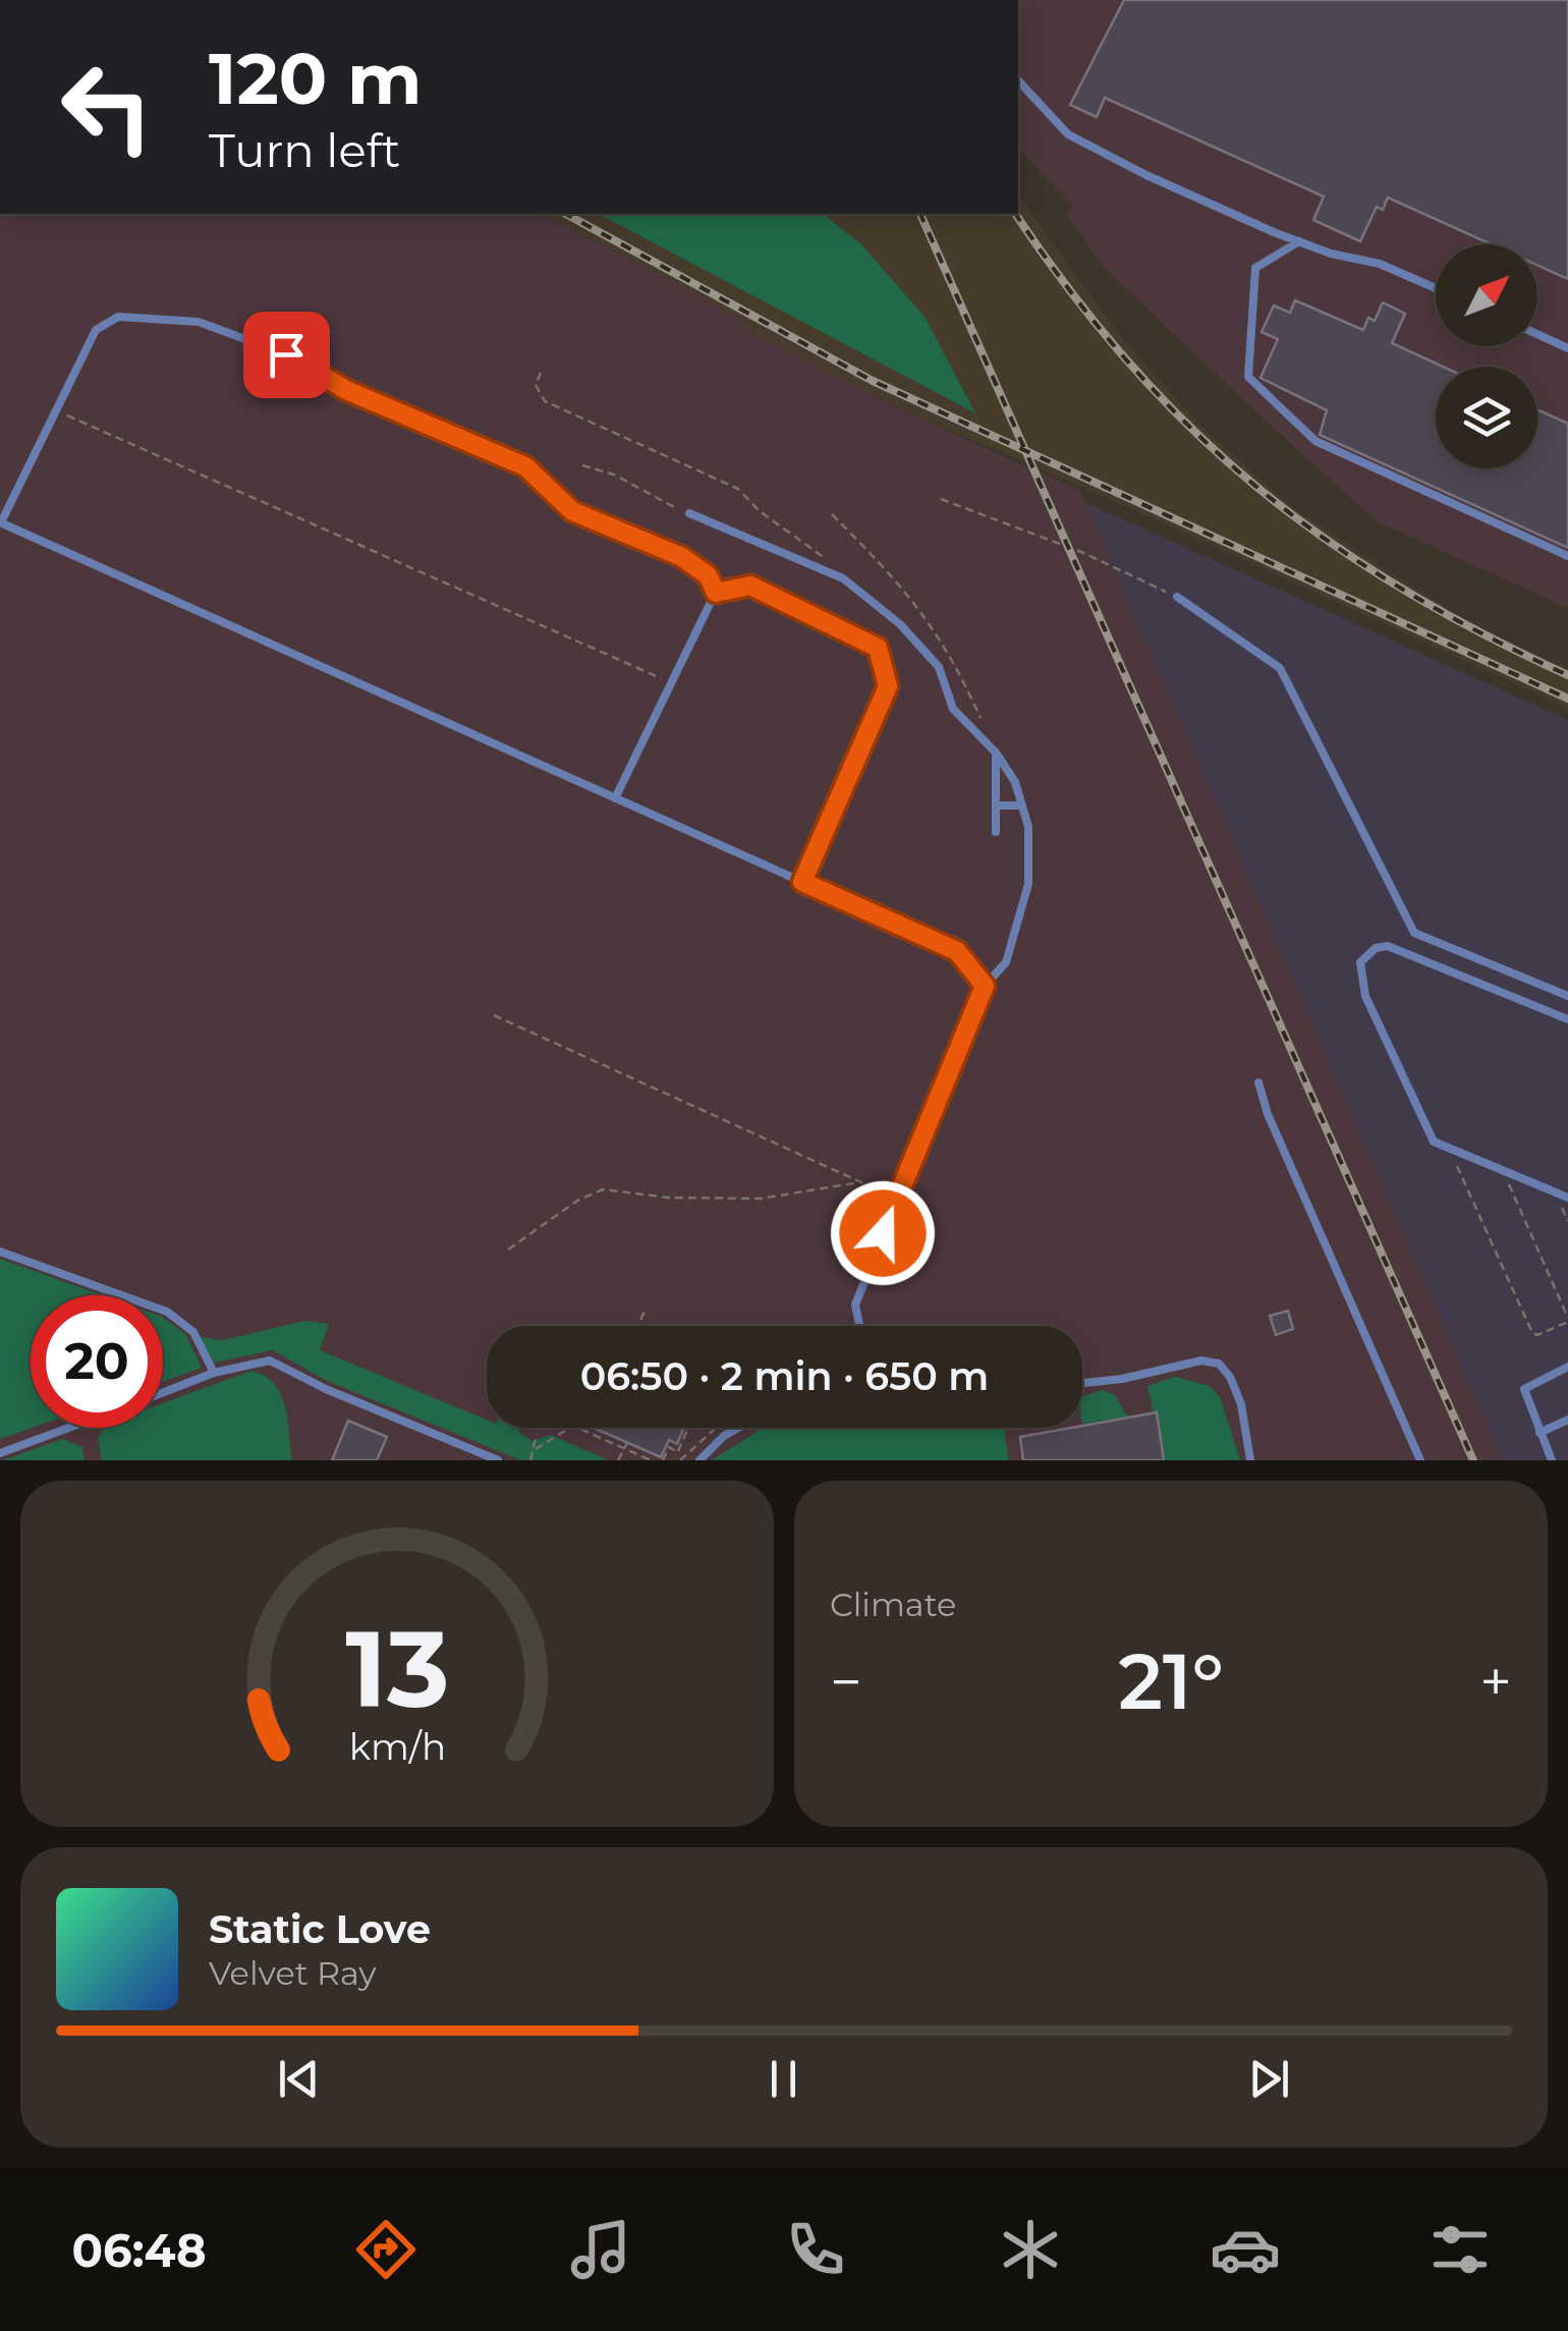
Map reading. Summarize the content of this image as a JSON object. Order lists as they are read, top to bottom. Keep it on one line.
{"north":"top right","page":{"turn":["120 m","Turn left"],"limit":"20","trip":"06:50 · 2 min · 650 m","tile":"Climate","heat":["−","21°","+"],"song":["Static Love","Velvet Ray"],"tabs":"06:48","gauge":["13","km/h"]}}
